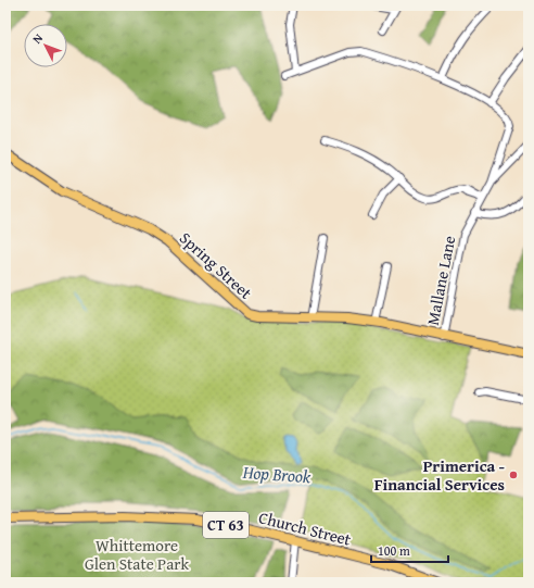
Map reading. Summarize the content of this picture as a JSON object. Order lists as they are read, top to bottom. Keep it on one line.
{"streets":{"main road":["Spring Street","CT 63","Church Street"],"street":["Mallane Lane"]},"crossings":[["Spring Street","Mallane Lane"]],"water":["Hop Brook"],"parks":["Whittemore Glen State Park"],"places":["Primerica - Financial Services"],"scale_bar":"100 m","north":"top left"}
